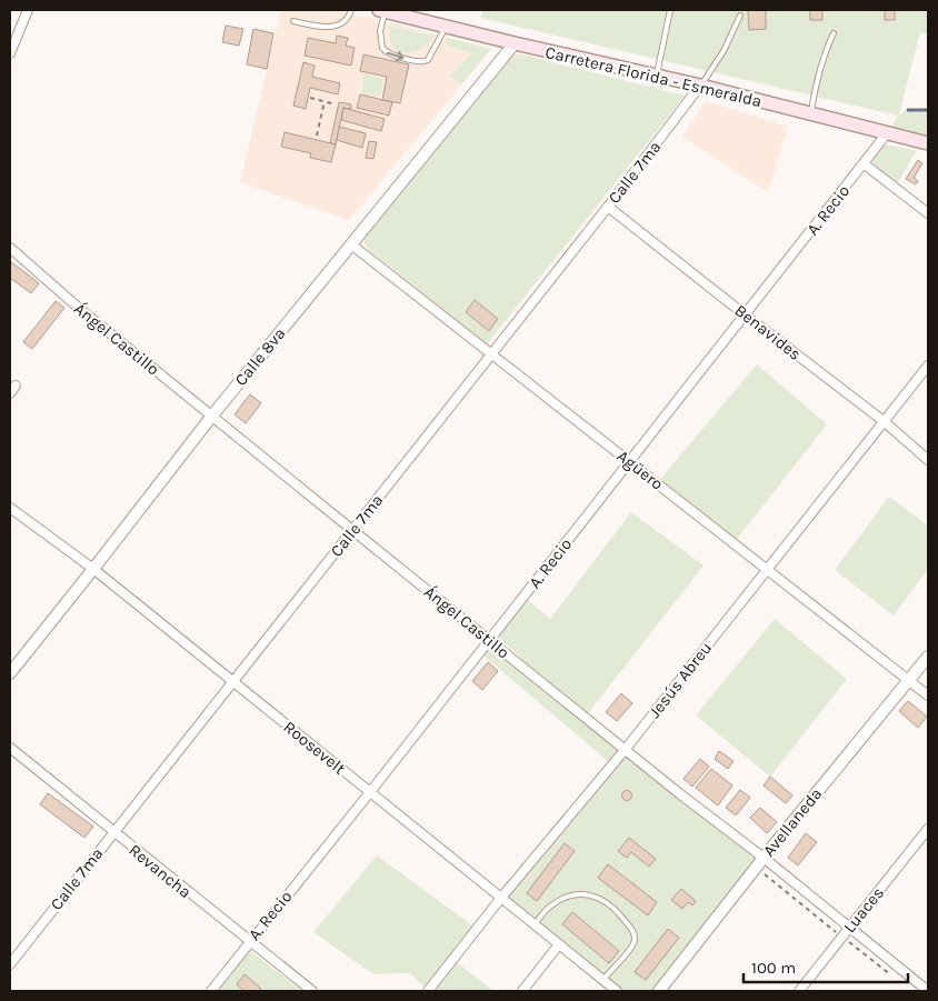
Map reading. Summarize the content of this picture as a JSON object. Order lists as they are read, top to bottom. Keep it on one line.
{"streets":{"main road":["Carretera Florida - Esmeralda"],"street":["Calle 7ma","A. Recio","Benavides","Ángel Castillo","Calle 8va","Agüero","Jesús Abreu","Roosevelt","Avellaneda","Revancha","Luaces"]},"crossings":[["Carretera Florida - Esmeralda","Calle 7ma"],["Carretera Florida - Esmeralda","A. Recio"],["Carretera Florida - Esmeralda","Calle 8va"],["Calle 7ma","Benavides"],["Calle 7ma","Ángel Castillo"],["Calle 7ma","Agüero"],["Calle 7ma","Roosevelt"],["Calle 7ma","Revancha"],["A. Recio","Benavides"],["A. Recio","Ángel Castillo"],["A. Recio","Agüero"],["A. Recio","Roosevelt"],["A. Recio","Revancha"],["Benavides","Jesús Abreu"],["Ángel Castillo","Calle 8va"],["Ángel Castillo","Jesús Abreu"],["Ángel Castillo","Avellaneda"],["Ángel Castillo","Luaces"],["Calle 8va","Agüero"],["Calle 8va","Roosevelt"],["Agüero","Jesús Abreu"],["Agüero","Avellaneda"],["Jesús Abreu","Roosevelt"]],"scale_bar":"100 m"}
